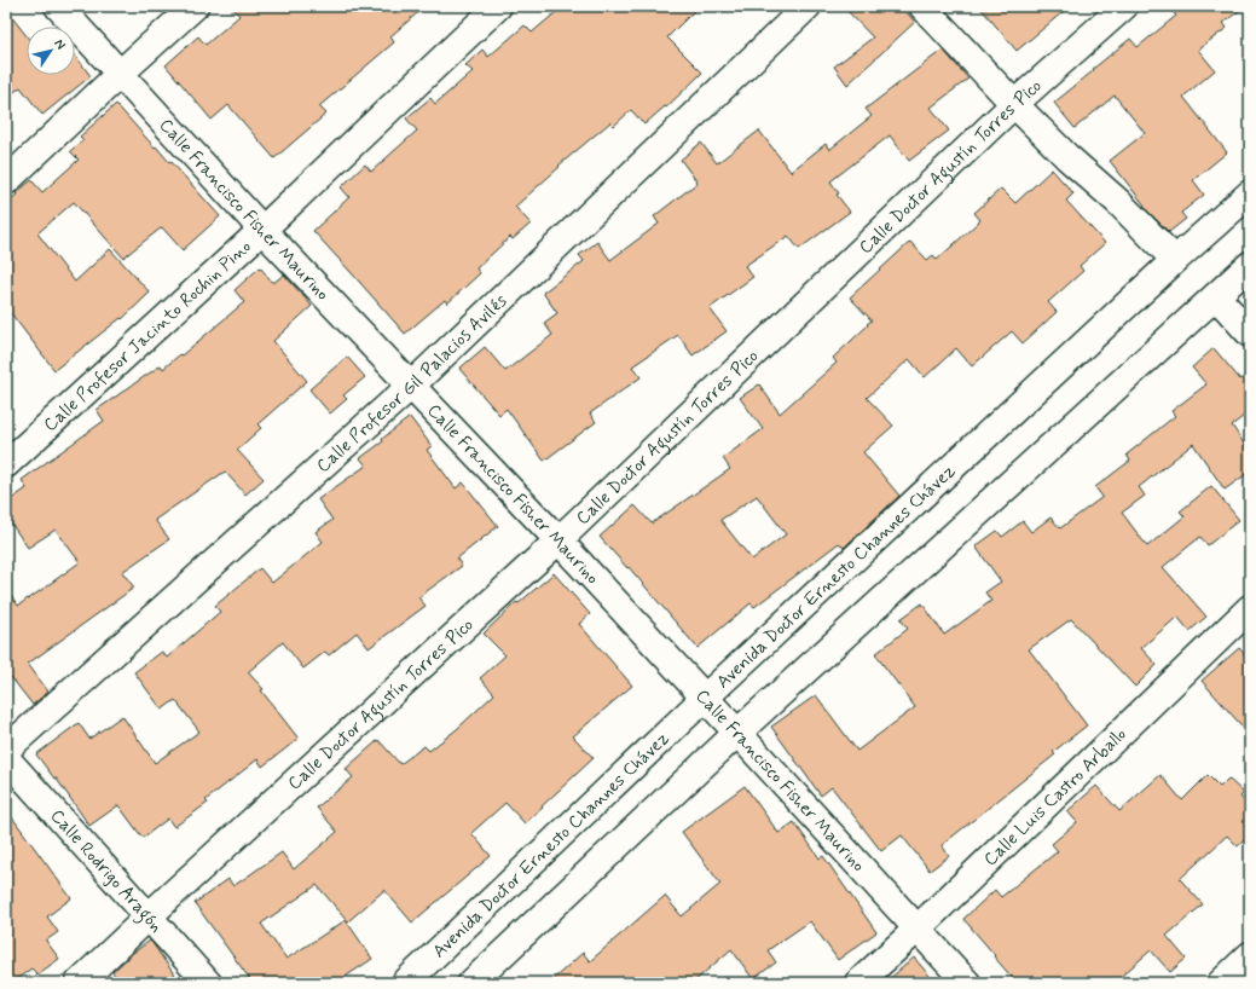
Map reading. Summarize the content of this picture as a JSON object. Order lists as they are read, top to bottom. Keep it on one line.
{"streets":{"street":["Calle Doctor Agustín Torres Pico","Calle Francisco Fisher Maurino","Calle Profesor Jacinto Rochin Pino","Calle Profesor Gil Palacios Avilés","Avenida Doctor Ernesto Channes Chávez","Calle Luis Castro Arballo","Calle Rodrigo Aragón"]},"crossings":[["Calle Doctor Agustín Torres Pico","Calle Francisco Fisher Maurino"],["Calle Doctor Agustín Torres Pico","Calle Rodrigo Aragón"],["Calle Francisco Fisher Maurino","Calle Profesor Jacinto Rochin Pino"],["Calle Francisco Fisher Maurino","Calle Profesor Gil Palacios Avilés"],["Calle Francisco Fisher Maurino","Avenida Doctor Ernesto Channes Chávez"],["Calle Francisco Fisher Maurino","Calle Luis Castro Arballo"]],"north":"top right"}
